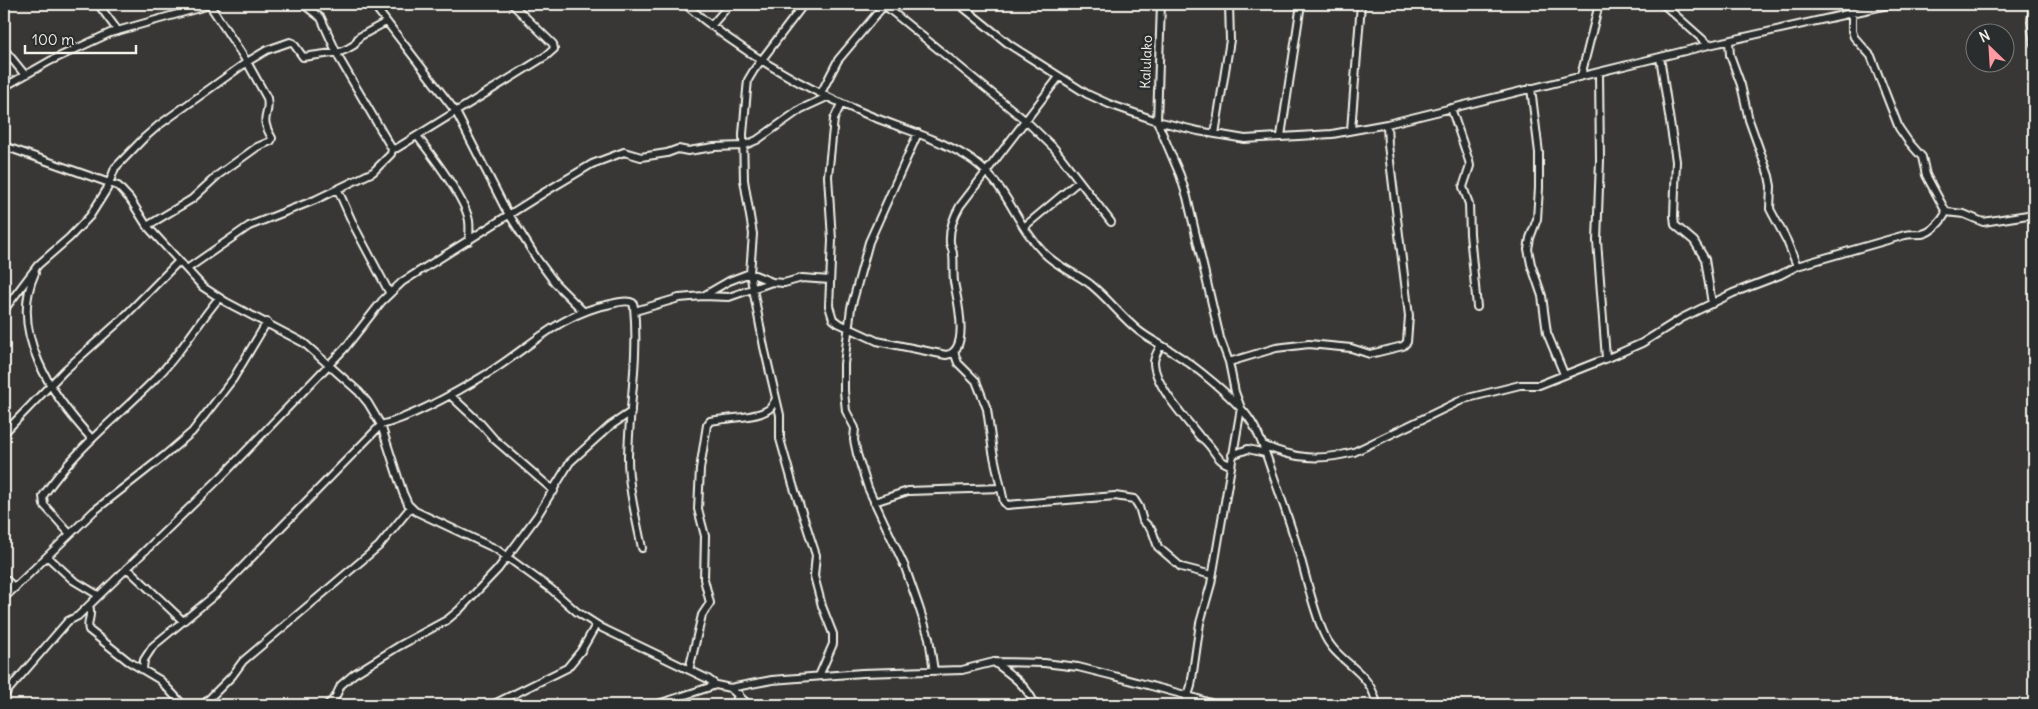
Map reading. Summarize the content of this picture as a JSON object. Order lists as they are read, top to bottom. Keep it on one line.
{"streets":{"street":["Kalulako"]},"scale_bar":"100 m","north":"top left"}
